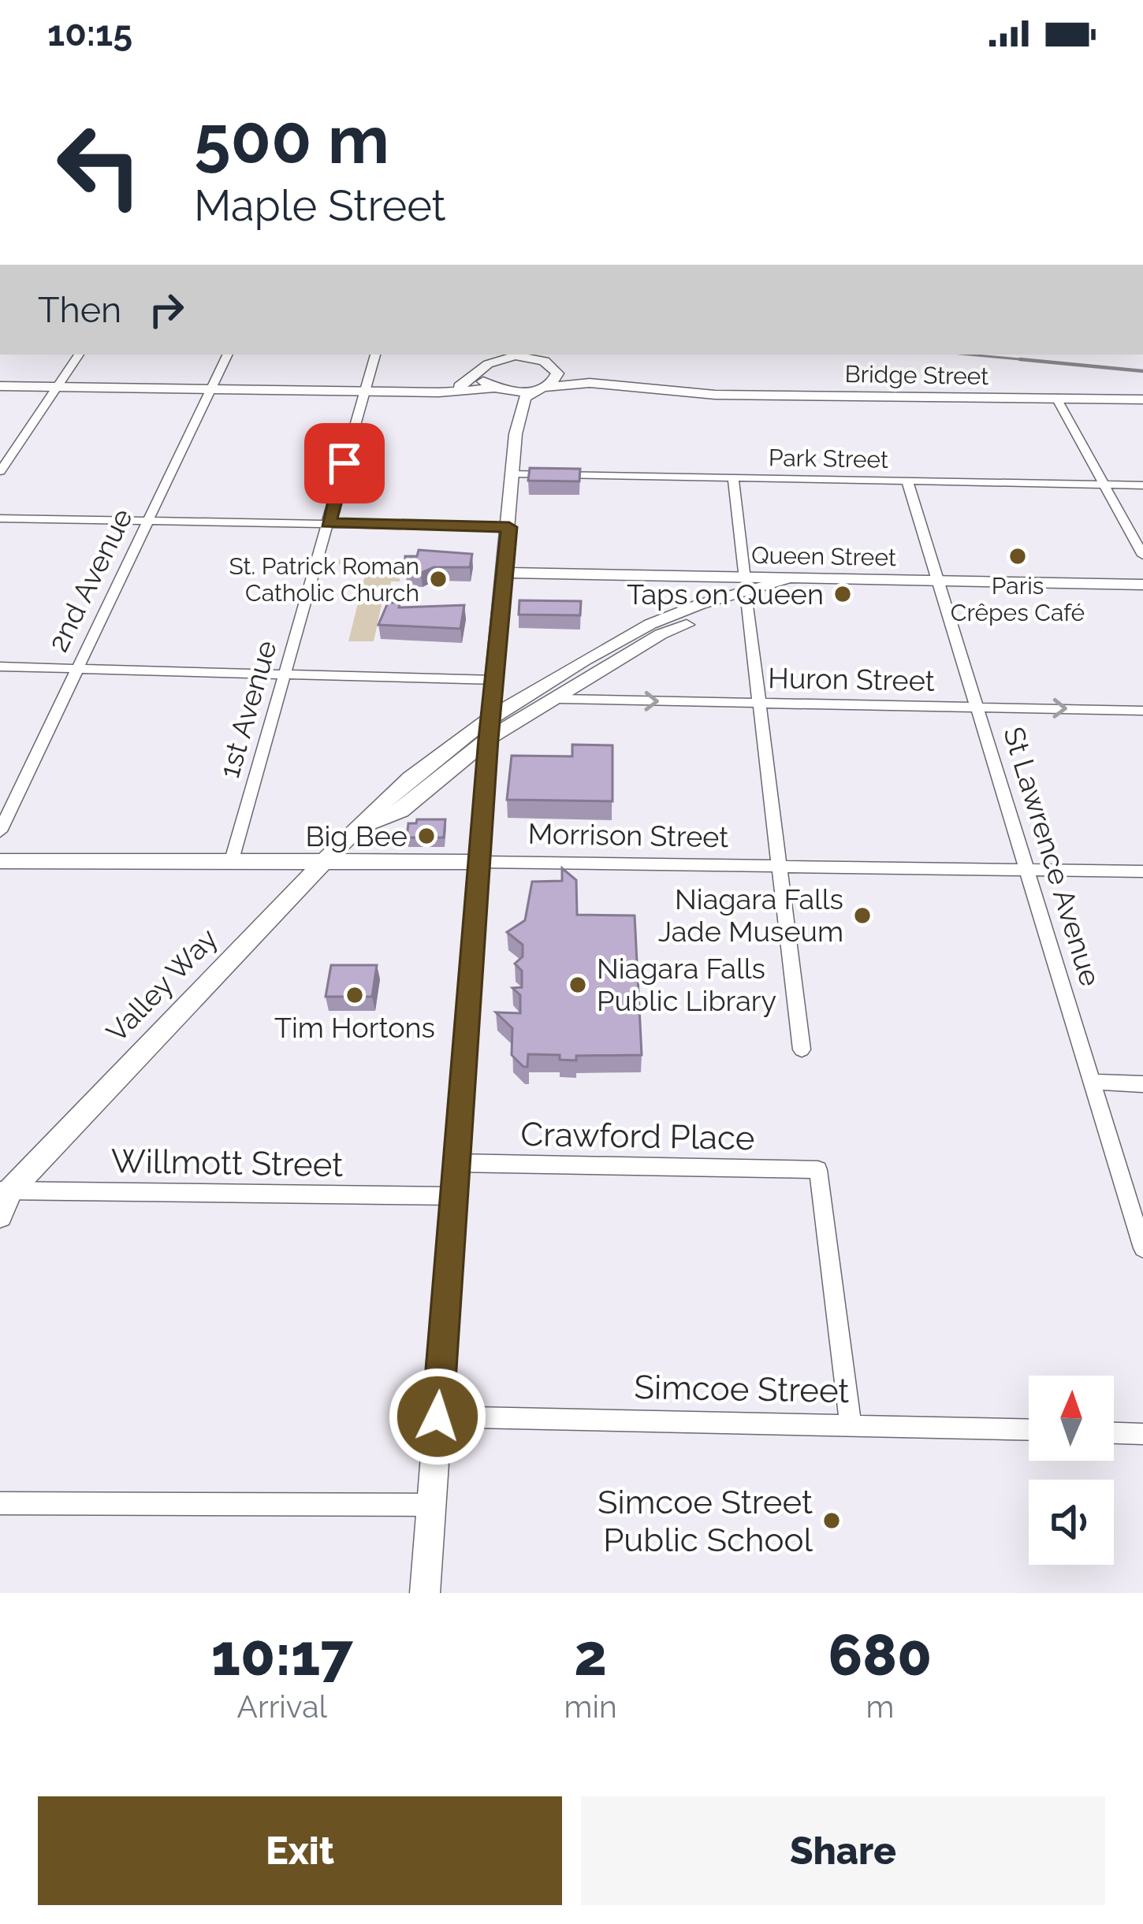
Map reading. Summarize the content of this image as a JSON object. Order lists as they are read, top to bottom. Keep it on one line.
{"streets":{"main road":["Bridge Street","Queen Street","Morrison Street","Valley Way"],"street":["Park Street","2nd Avenue","Huron Street","1st Avenue","St Lawrence Avenue","Crawford Place","Willmott Street","Simcoe Street"]},"crossings":[["Park Street","St Lawrence Avenue"],["Queen Street","St Lawrence Avenue"],["Queen Street","Valley Way"],["Huron Street","St Lawrence Avenue"],["Huron Street","Valley Way"],["1st Avenue","Morrison Street"],["Morrison Street","St Lawrence Avenue"],["Morrison Street","Valley Way"],["Valley Way","Willmott Street"],["Crawford Place","Simcoe Street"]],"one_way":["Huron Street"],"places":["Paris Crêpes Café","St. Patrick Roman Catholic Church","Taps on Queen","Big Bee","Niagara Falls Jade Museum","Niagara Falls Public Library","Tim Hortons","Simcoe Street Public School"],"north":"top","page":{"status":"10:15","turn":["500 m","Maple Street"],"then":"Then","eta":["10:17","Arrival","2","min","680","m"],"buttons":["Exit","Share"]}}
